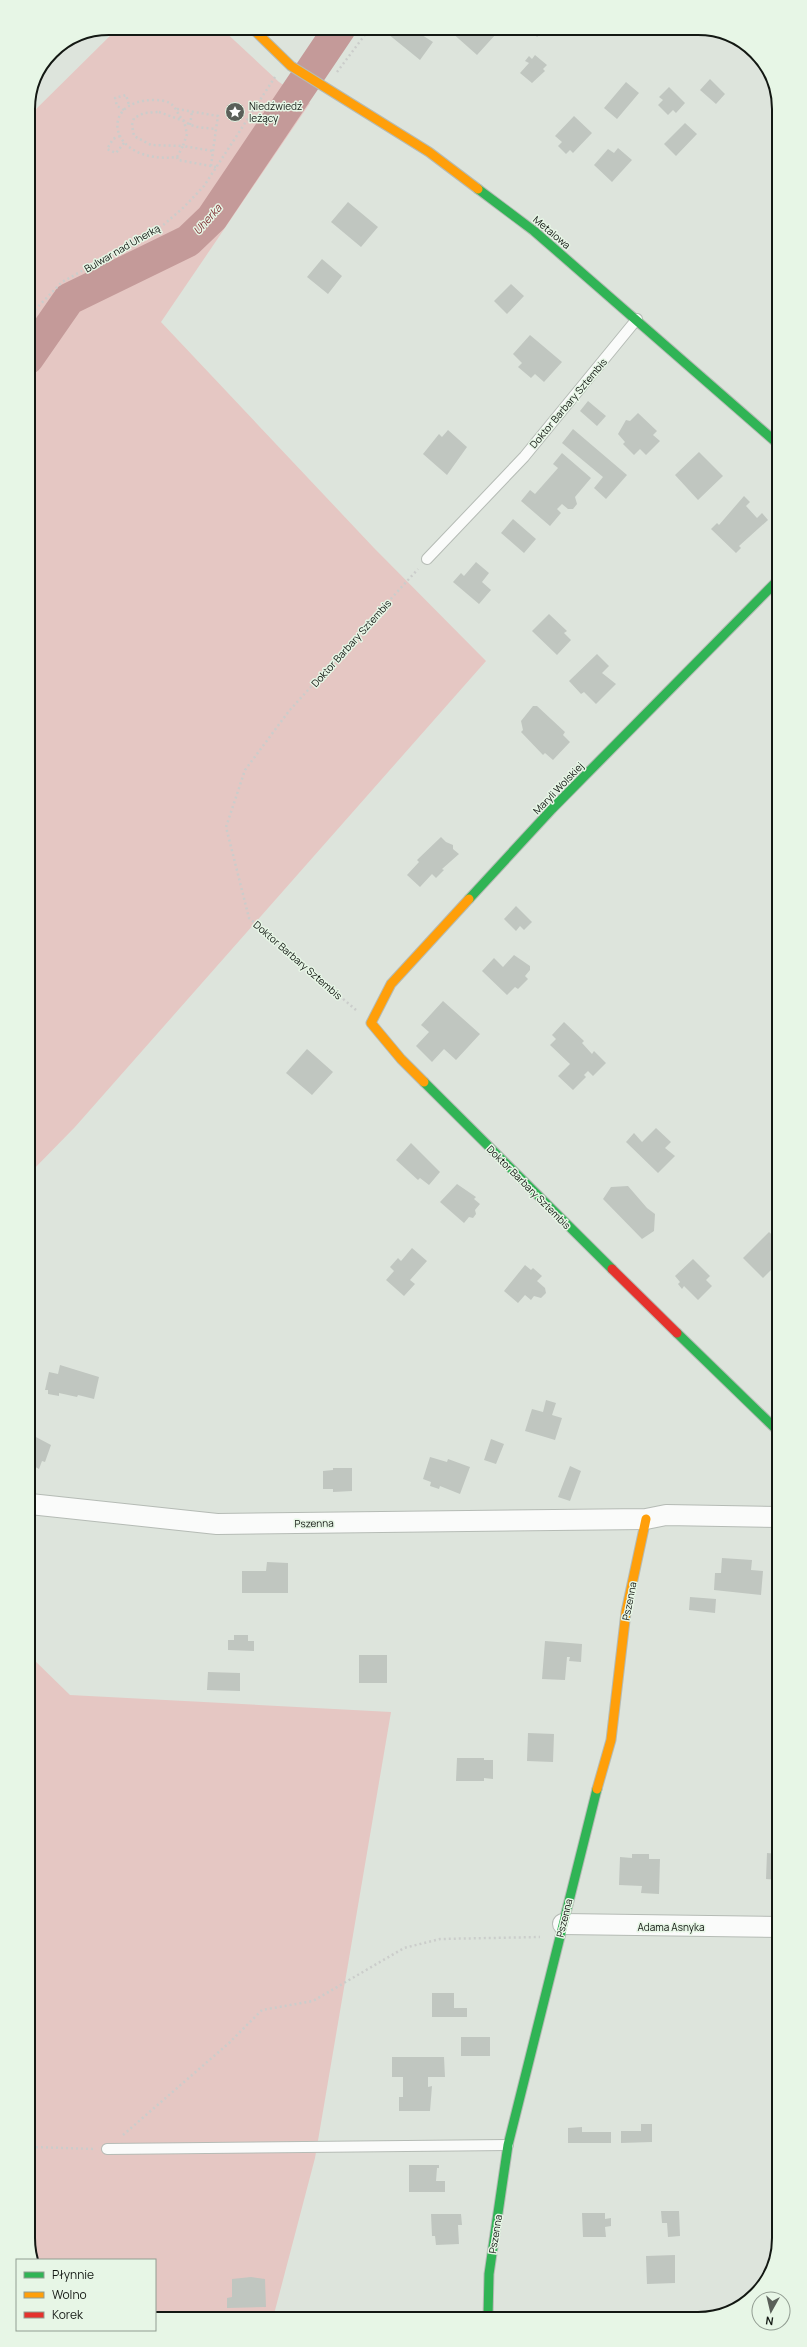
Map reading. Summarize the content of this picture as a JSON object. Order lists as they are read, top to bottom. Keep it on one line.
{"streets":{"street":["Metalowa","Doktor Barbary Sztembis","Maryli Wolskiej","Pszenna","Adama Asnyka"],"path":["Bulwar nad Uherką"]},"crossings":[["Metalowa","Doktor Barbary Sztembis"],["Doktor Barbary Sztembis","Maryli Wolskiej"],["Pszenna","Adama Asnyka"]],"water":["Uherka"],"places":{"place":["Niedźwiedź leżący"]},"legend":["Płynnie","Wolno","Korek"],"north":"bottom"}
